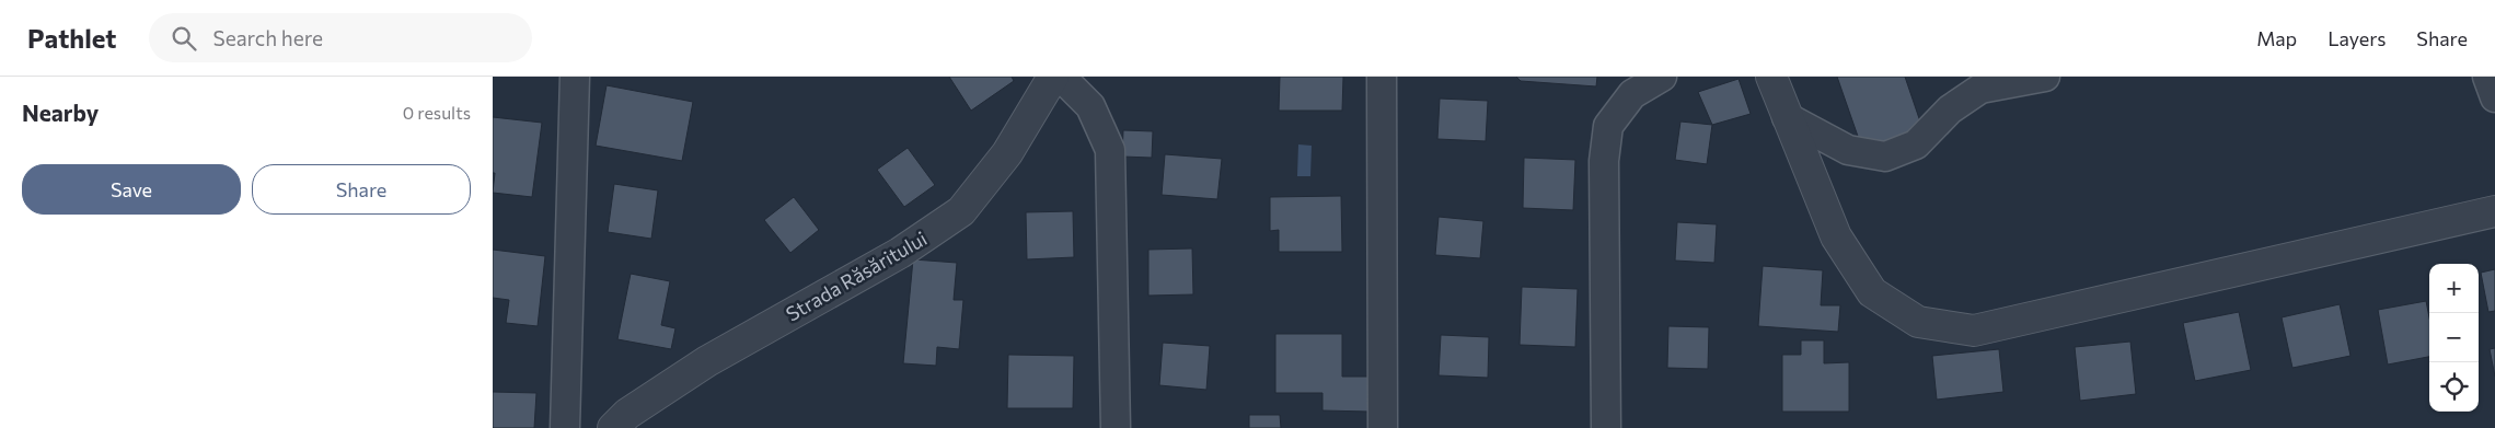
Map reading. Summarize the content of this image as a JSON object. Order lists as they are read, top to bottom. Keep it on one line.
{"streets":{"street":["Strada Răsăritului"]},"page":{"header":"Pathlet","search":"Search here","nav":["Map","Layers","Share"],"heading":["Nearby","0 results"],"buttons":["Save","Share"],"map_buttons":["+","−"]}}
